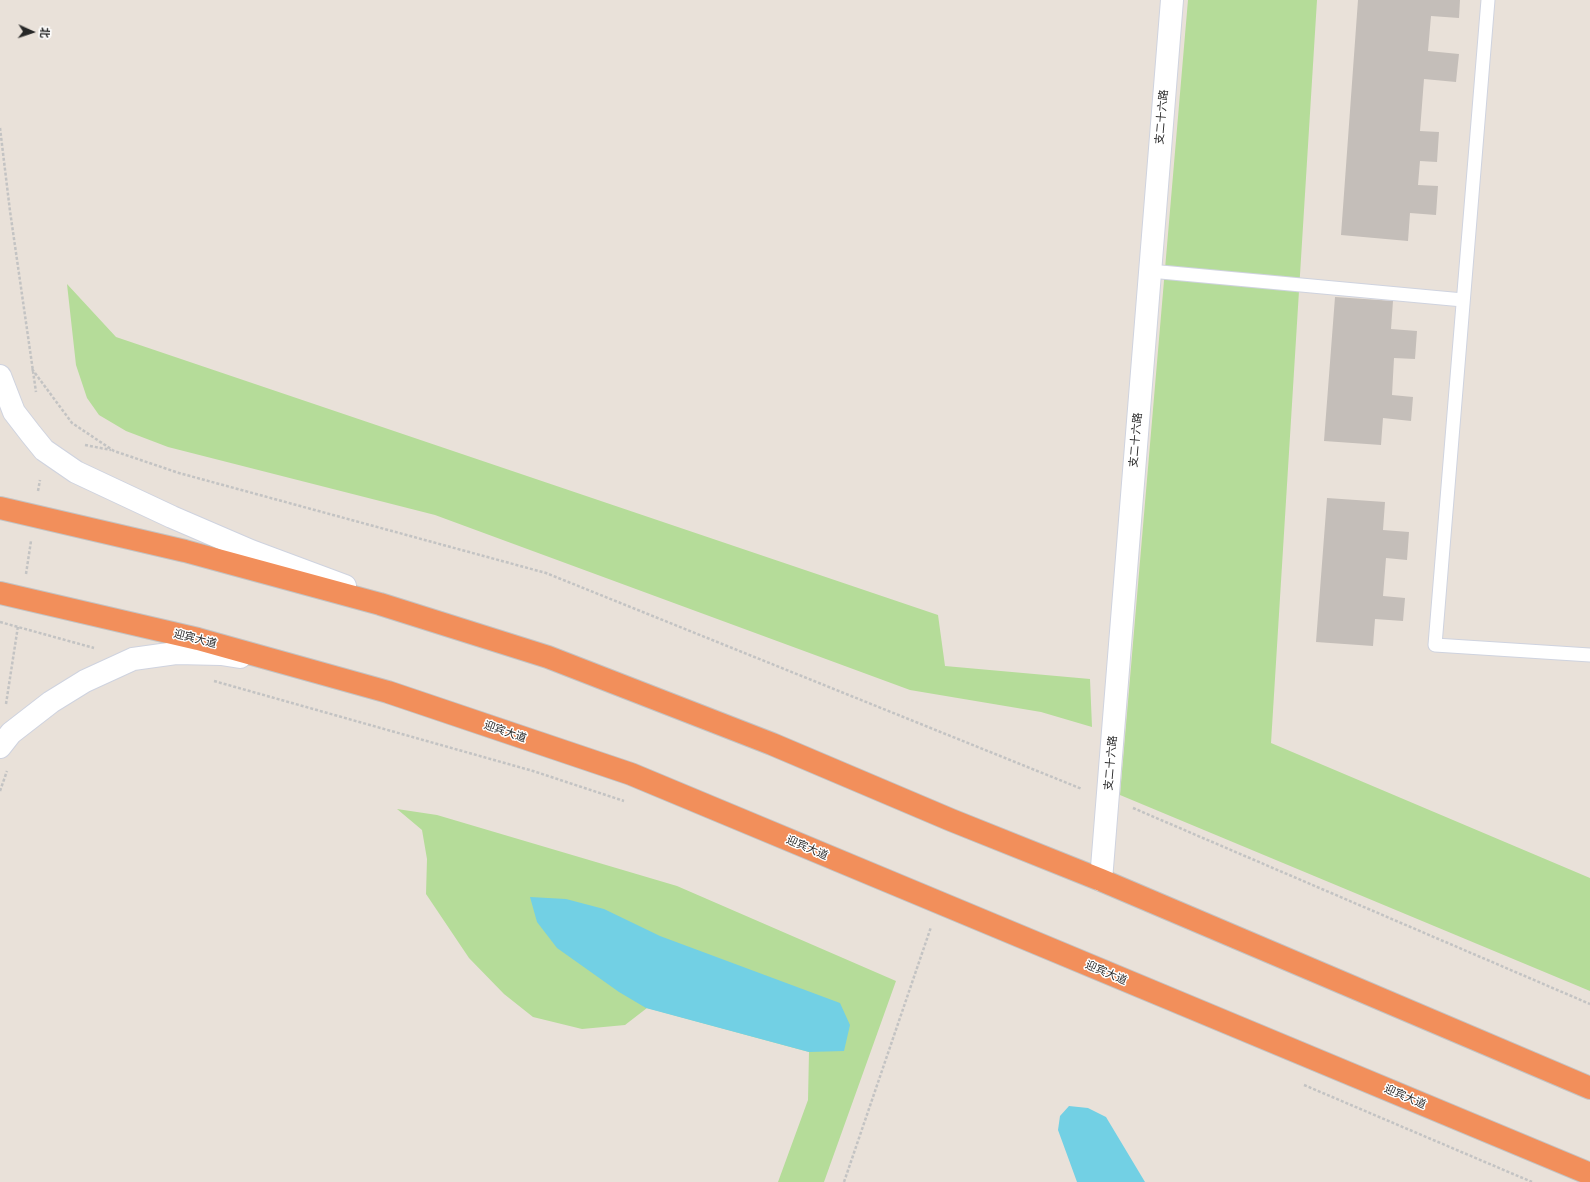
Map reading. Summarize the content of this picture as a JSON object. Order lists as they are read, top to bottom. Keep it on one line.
{"streets":{"highway":["迎宾大道"],"street":["支二十六路"]},"north":"right"}
